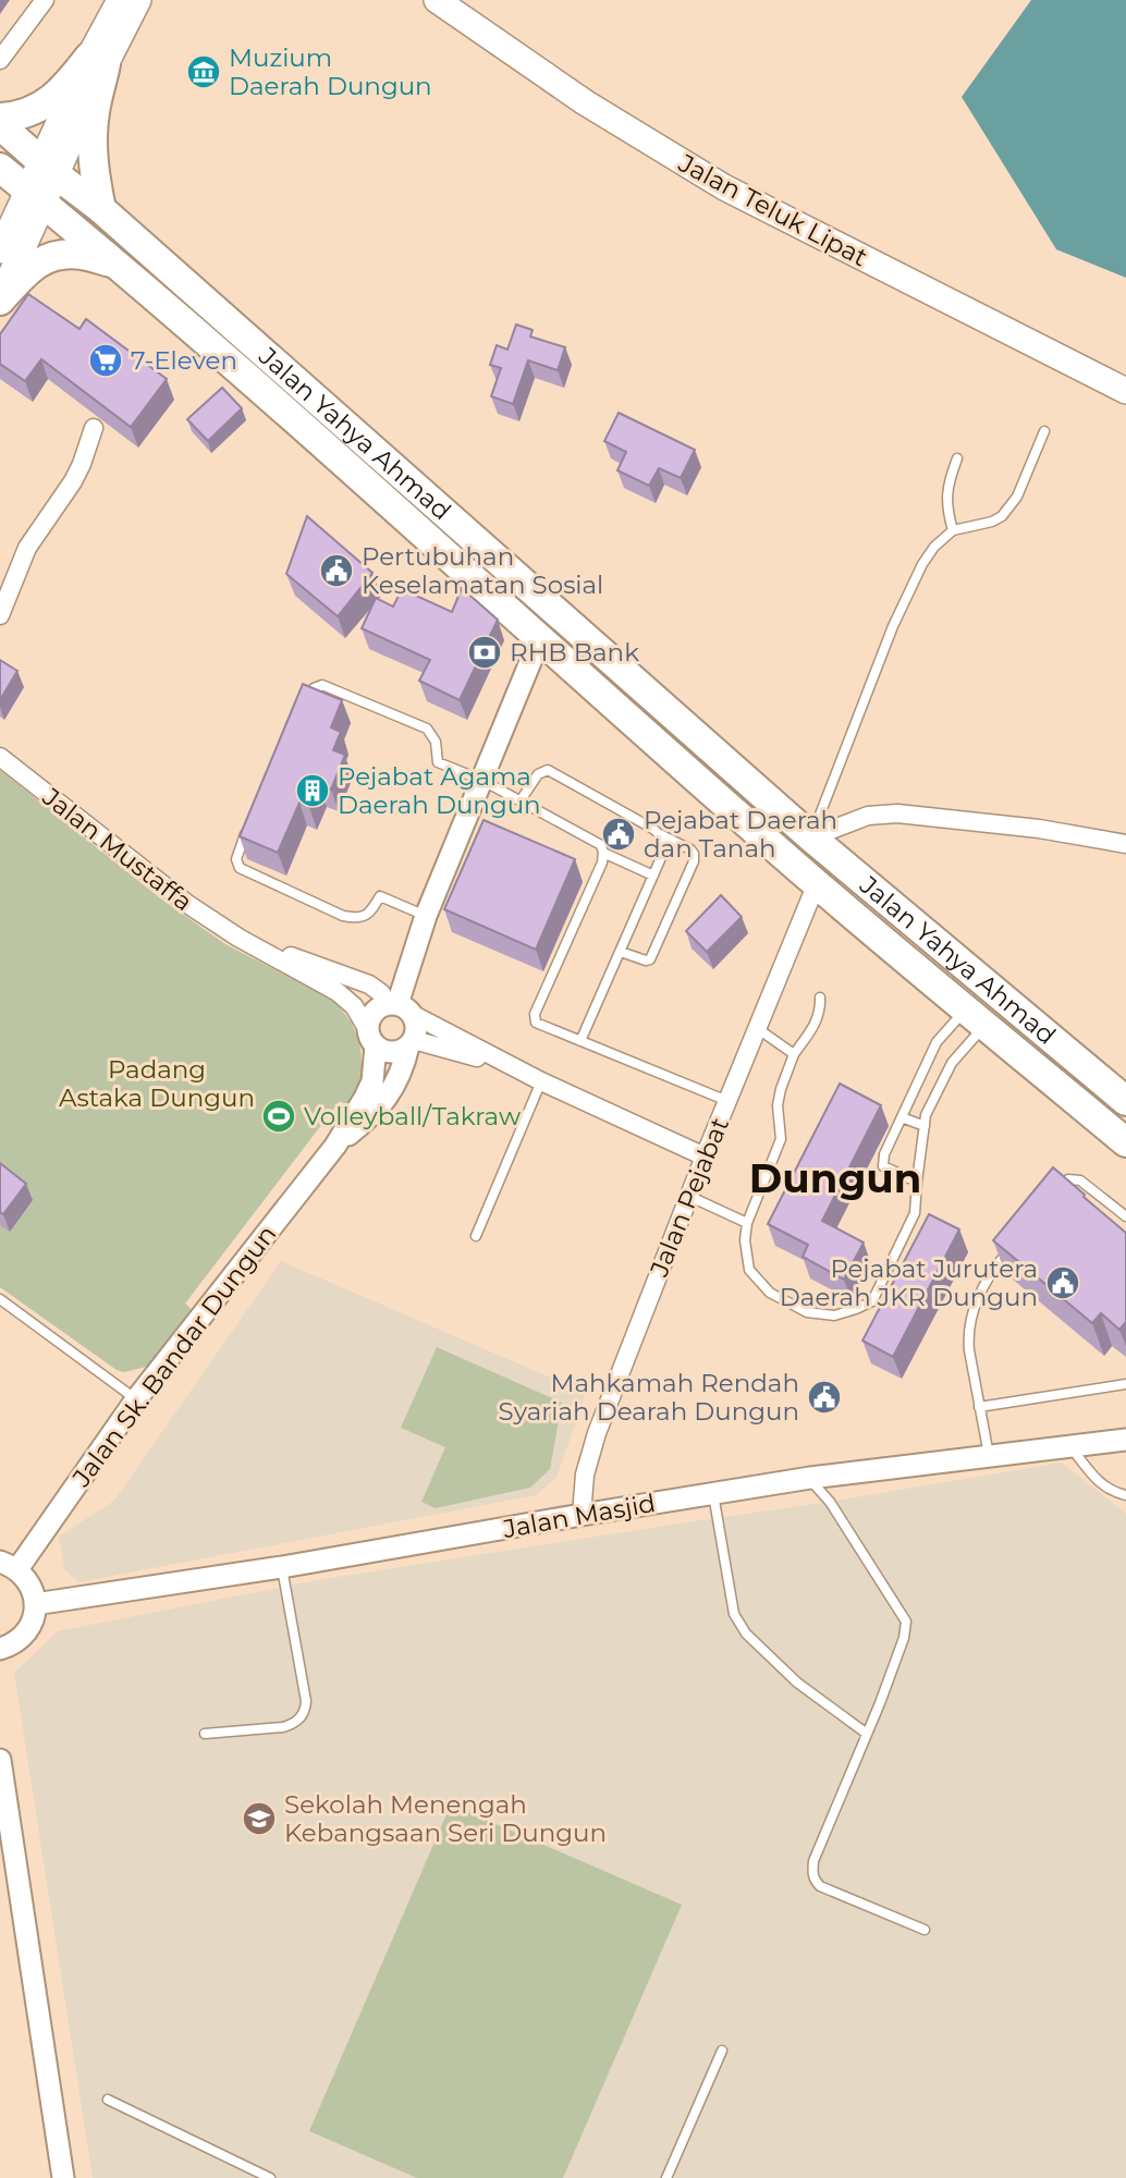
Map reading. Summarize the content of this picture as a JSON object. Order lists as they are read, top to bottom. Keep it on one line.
{"streets":{"main road":["Jalan Teluk Lipat","Jalan Yahya Ahmad"],"street":["Jalan Mustaffa","Jalan Pejabat","Jalan Sk. Bandar Dungun","Jalan Masjid"]},"crossings":[["Jalan Yahya Ahmad","Jalan Pejabat"],["Jalan Mustaffa","Jalan Pejabat"],["Jalan Mustaffa","Jalan Sk. Bandar Dungun"],["Jalan Pejabat","Jalan Masjid"]],"districts":["Dungun"],"parks":["Padang Astaka Dungun"],"places":{"museum":["Muzium Daerah Dungun"],"supermarket":["7-Eleven"],"public building":["Pertubuhan Keselamatan Sosial","Pejabat Daerah dan Tanah","Pejabat Jurutera Daerah JKR Dungun","Mahkamah Rendah Syariah Dearah Dungun"],"bank":["RHB Bank"],"building":["Pejabat Agama Daerah Dungun"],"sports":["Volleyball/Takraw"],"school or university":["Sekolah Menengah Kebangsaan Seri Dungun"]}}
